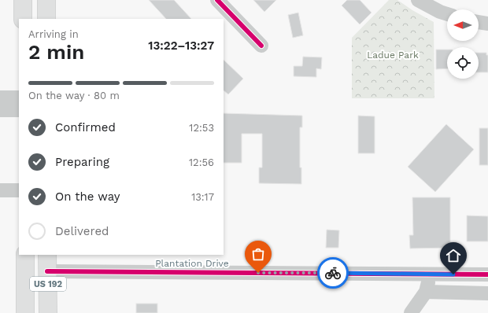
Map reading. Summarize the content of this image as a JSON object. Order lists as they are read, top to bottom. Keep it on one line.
{"streets":{"highway":["US 192"],"street":["Plantation Drive"]},"crossings":[["Plantation Drive","US 192"]],"parks":["Ladue Park"],"north":"left","page":{"heading":["2 min","Arriving in","13:22–13:27"],"bar":"On the way · 80 m","list":[["Confirmed","12:53"],["Preparing","12:56"],["On the way","13:17"],"Delivered"]}}
